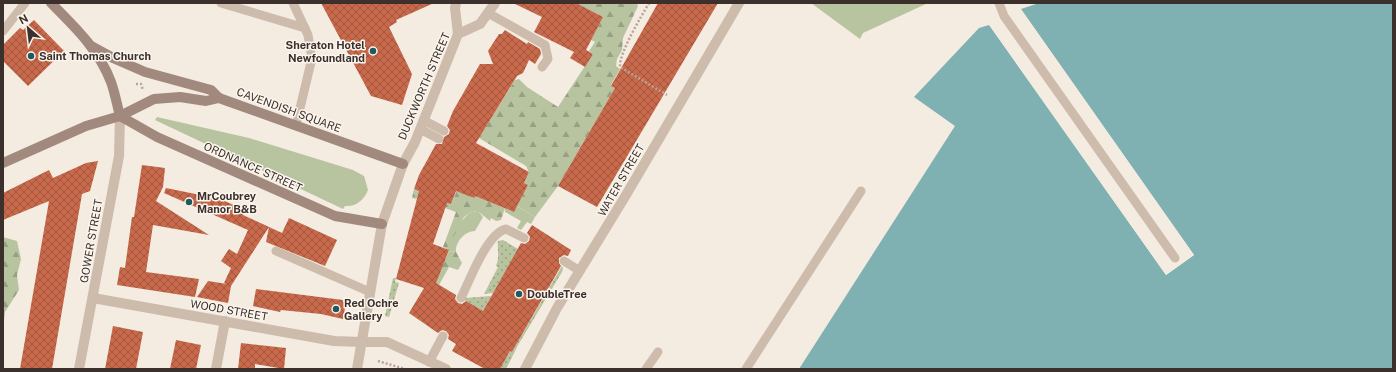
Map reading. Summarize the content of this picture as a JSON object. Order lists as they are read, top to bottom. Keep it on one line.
{"streets":{"main road":["CAVENDISH SQUARE","ORDNANCE STREET"],"street":["DUCKWORTH STREET","WATER STREET","GOWER STREET","WOOD STREET"]},"crossings":[["DUCKWORTH STREET","CAVENDISH SQUARE"],["DUCKWORTH STREET","ORDNANCE STREET"],["DUCKWORTH STREET","WOOD STREET"],["CAVENDISH SQUARE","ORDNANCE STREET"],["CAVENDISH SQUARE","GOWER STREET"],["ORDNANCE STREET","GOWER STREET"],["GOWER STREET","WOOD STREET"]],"places":["Sheraton Hotel Newfoundland","Saint Thomas Church","MrCoubrey Manor B&B","DoubleTree","Red Ochre Gallery"],"north":"top left"}
